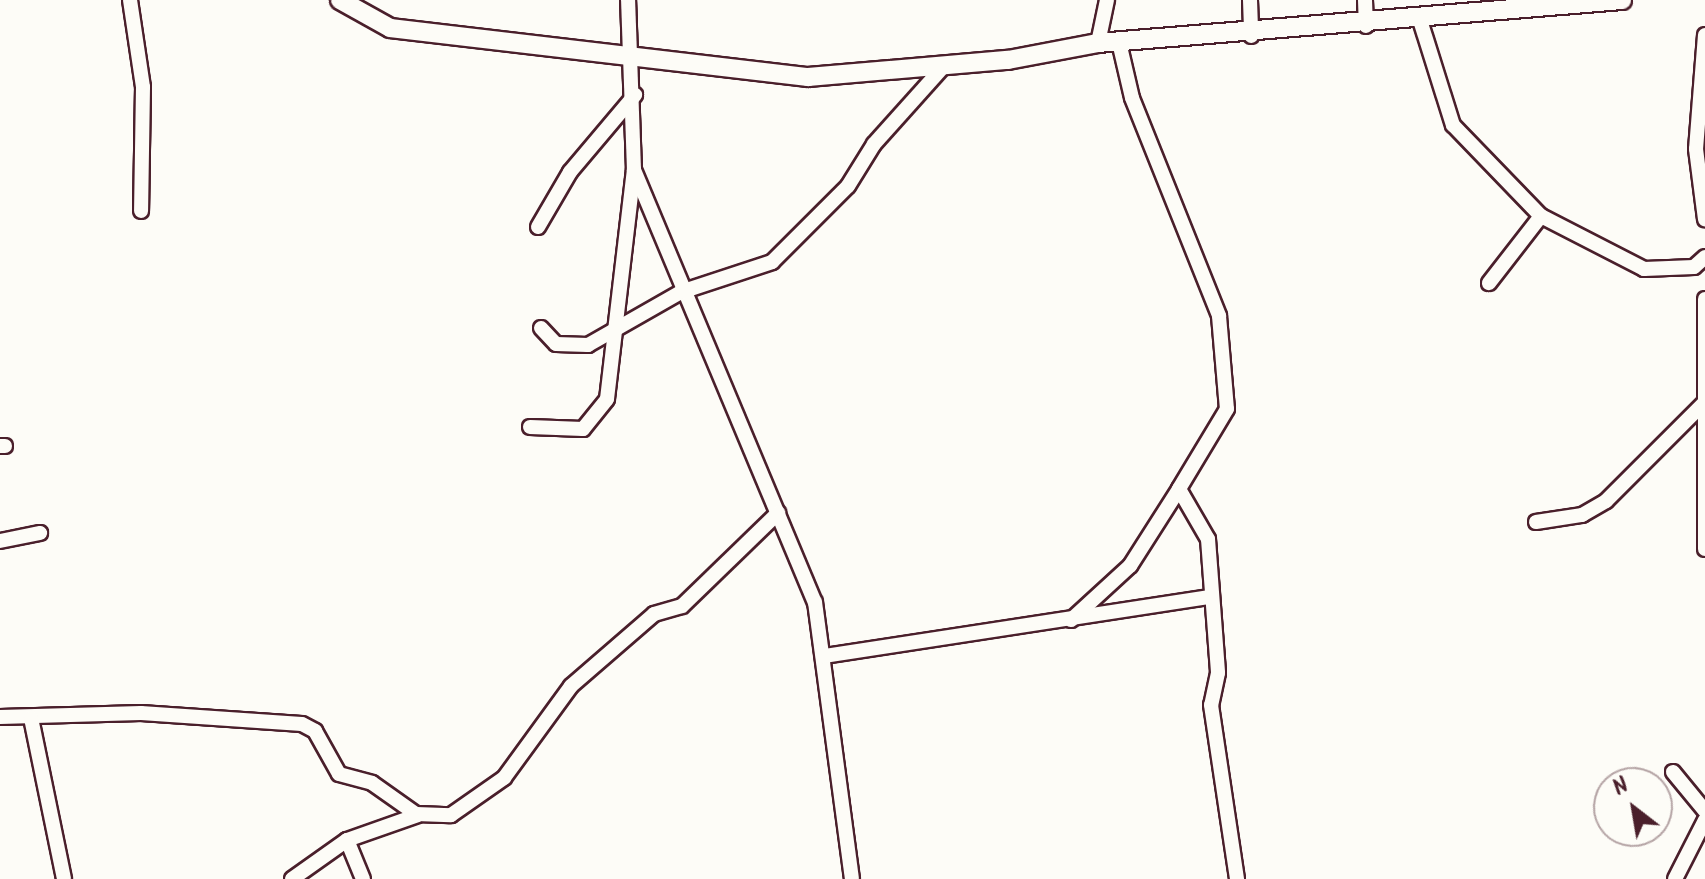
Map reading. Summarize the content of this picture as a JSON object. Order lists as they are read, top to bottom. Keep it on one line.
{"north":"top left"}
